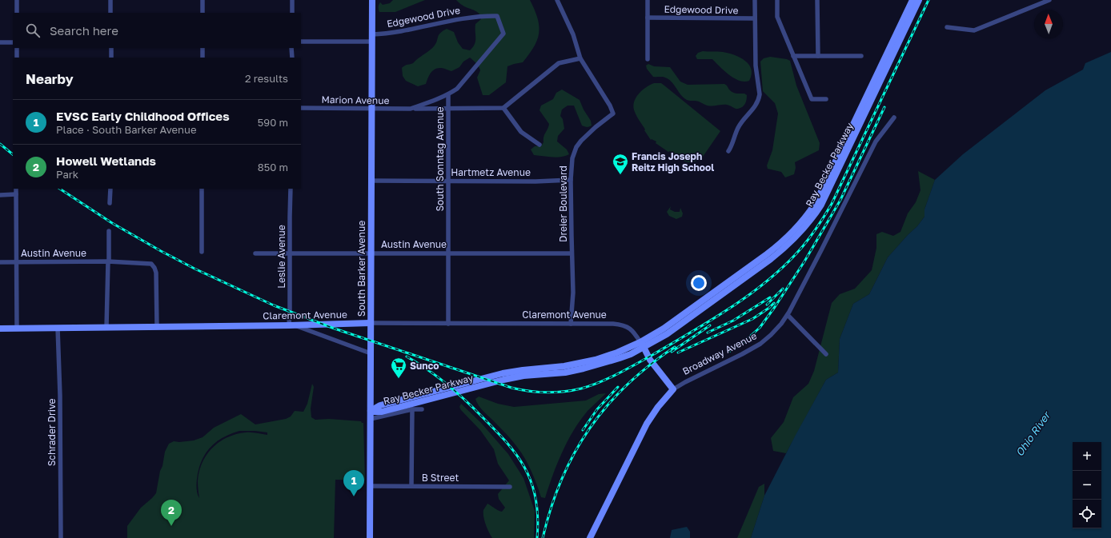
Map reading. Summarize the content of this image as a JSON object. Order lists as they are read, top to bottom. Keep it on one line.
{"streets":{"main road":["Ray Becker Parkway","South Barker Avenue","Claremont Avenue","Broadway Avenue"],"street":["Edgewood Drive","Marion Avenue","South Sonntag Avenue","Hartmetz Avenue","Dreier Boulevard","Austin Avenue","Leslie Avenue","Schrader Drive","B Street"]},"crossings":[["Edgewood Drive","South Sonntag Avenue"],["Edgewood Drive","South Barker Avenue"],["Marion Avenue","South Sonntag Avenue"],["Marion Avenue","South Barker Avenue"],["South Sonntag Avenue","Hartmetz Avenue"],["South Sonntag Avenue","Austin Avenue"],["South Sonntag Avenue","Claremont Avenue"],["Ray Becker Parkway","South Barker Avenue"],["Ray Becker Parkway","Claremont Avenue"],["Hartmetz Avenue","Dreier Boulevard"],["Hartmetz Avenue","South Barker Avenue"],["Dreier Boulevard","Austin Avenue"],["Dreier Boulevard","Claremont Avenue"],["Austin Avenue","Leslie Avenue"],["Austin Avenue","South Barker Avenue"],["Austin Avenue","Claremont Avenue"],["Leslie Avenue","Claremont Avenue"],["South Barker Avenue","Claremont Avenue"],["South Barker Avenue","B Street"],["Claremont Avenue","Broadway Avenue"],["Claremont Avenue","Schrader Drive"]],"water":["Ohio River"],"places":{"school or university":["Francis Joseph Reitz High School"],"supermarket":["Sunco"]},"north":"top","page":{"search":"Search here","heading":["Nearby","2 results"],"list":[{"mark":"1","name":"EVSC Early Childhood Offices","note":"Place · South Barker Avenue","value":"590 m"},{"mark":"2","name":"Howell Wetlands","note":"Park","value":"850 m"}],"map_buttons":["+","−"],"pins":["1","2"]}}
